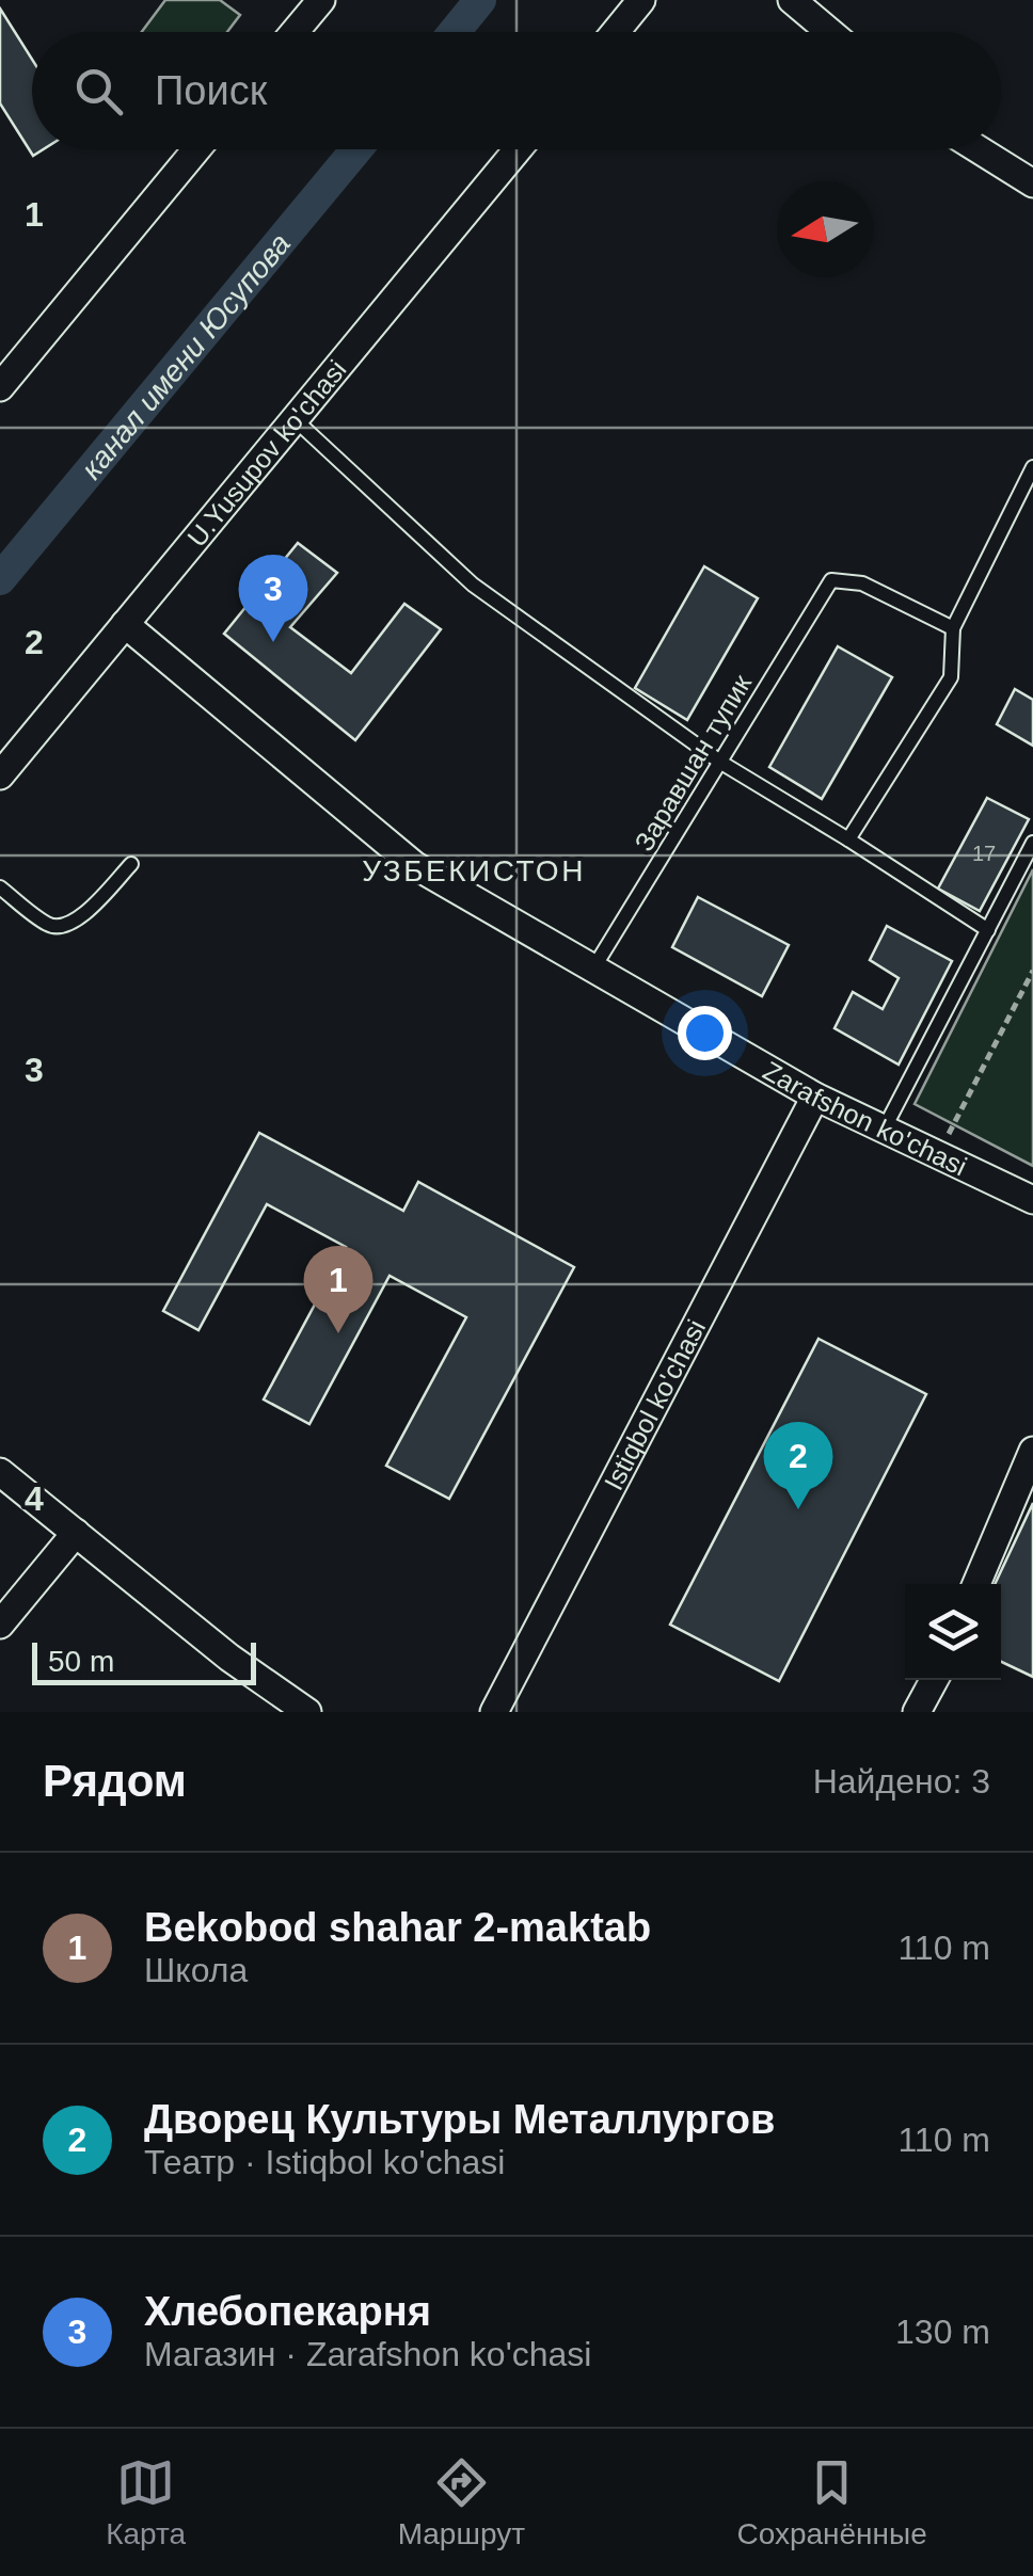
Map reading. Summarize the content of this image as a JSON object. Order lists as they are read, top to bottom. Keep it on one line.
{"streets":{"street":["U.Yusupov ko'chasi","Zarafshon ko'chasi","Istiqbol ko'chasi"],"lane":["Заравшан тупик"]},"crossings":[["U.Yusupov ko'chasi","Zarafshon ko'chasi"],["Заравшан тупик","Zarafshon ko'chasi"],["Zarafshon ko'chasi","Istiqbol ko'chasi"]],"districts":["УЗБЕКИСТОН"],"water":["канал имени Юсупова"],"house_numbers":["17"],"scale_bar":"50 m","north":"left","page":{"search":"Поиск","pins":["3","1","2"],"scale":"50 m","heading":["Рядом","Найдено: 3"],"list":[{"mark":"1","name":"Bekobod shahar 2-maktab","note":"Школа","value":"110 m"},{"mark":"2","name":"Дворец Культуры Металлургов","note":"Театр · Istiqbol ko'chasi","value":"110 m"},{"mark":"3","name":"Хлебопекарня","note":"Магазин · Zarafshon ko'chasi","value":"130 m"}],"nav":["Карта","Маршрут","Сохранённые"]},"grid":{"rows":["1","2","3","4"]}}
